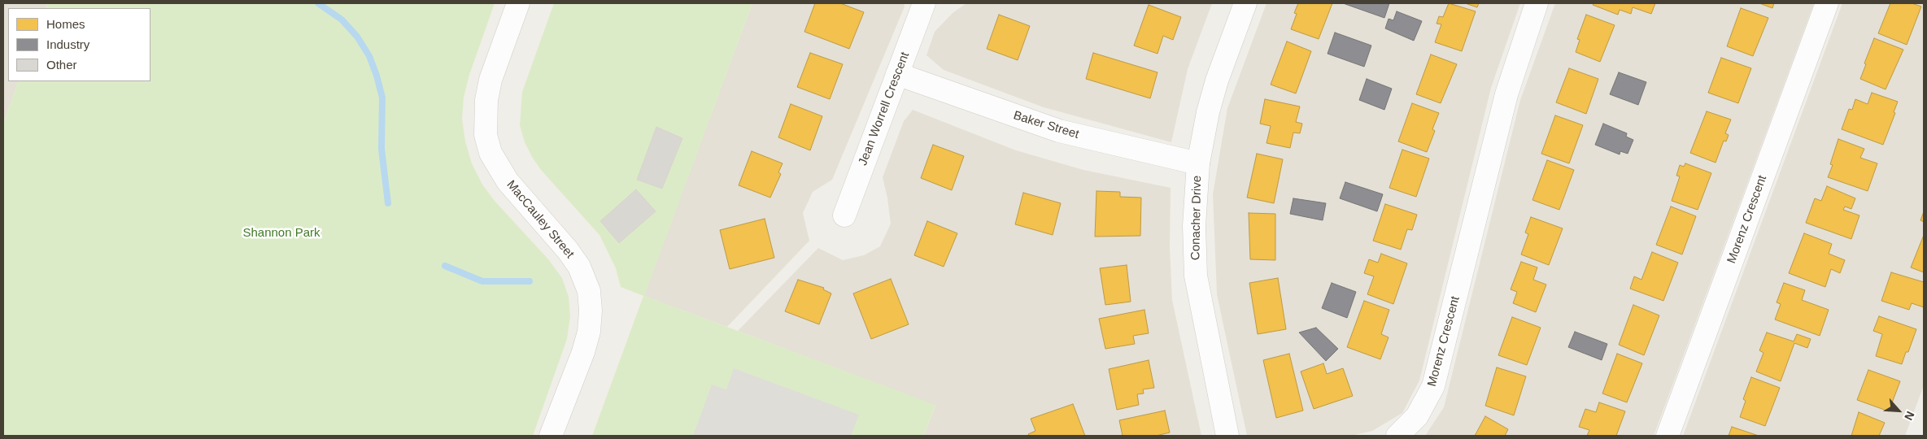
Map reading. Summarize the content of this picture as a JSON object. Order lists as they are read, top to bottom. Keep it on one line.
{"streets":{"street":["Jean Worrell Crescent","Baker Street","Conacher Drive","MacCauley Street","Morenz Crescent"]},"crossings":[["Jean Worrell Crescent","Baker Street"],["Baker Street","Conacher Drive"]],"parks":["Shannon Park"],"legend":["Homes","Industry","Other"],"north":"bottom right"}
